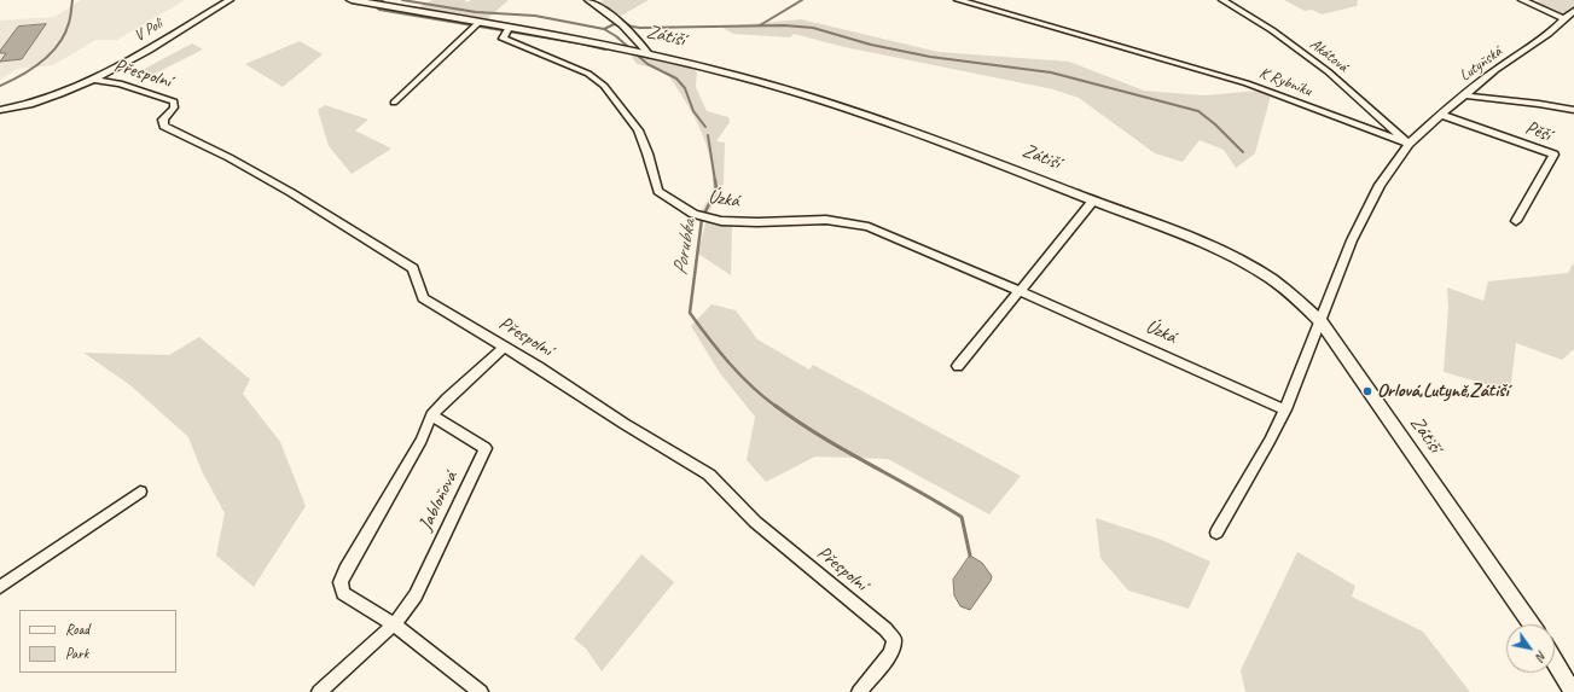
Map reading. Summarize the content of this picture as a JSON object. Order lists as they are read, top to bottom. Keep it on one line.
{"streets":{"street":["V Poli","Zátiší","Akátová","Lutyňská","Přespolní","K Rybníku","Pěší","Úzká","Jabloňová"]},"crossings":[["V Poli","Přespolní"],["Zátiší","Úzká"],["Akátová","Lutyňská"],["Akátová","K Rybníku"],["Lutyňská","K Rybníku"],["Lutyňská","Pěší"]],"water":["Porubka"],"places":["Orlová,Lutyně,Zátiší"],"legend":["Road","Park"],"north":"bottom right"}
